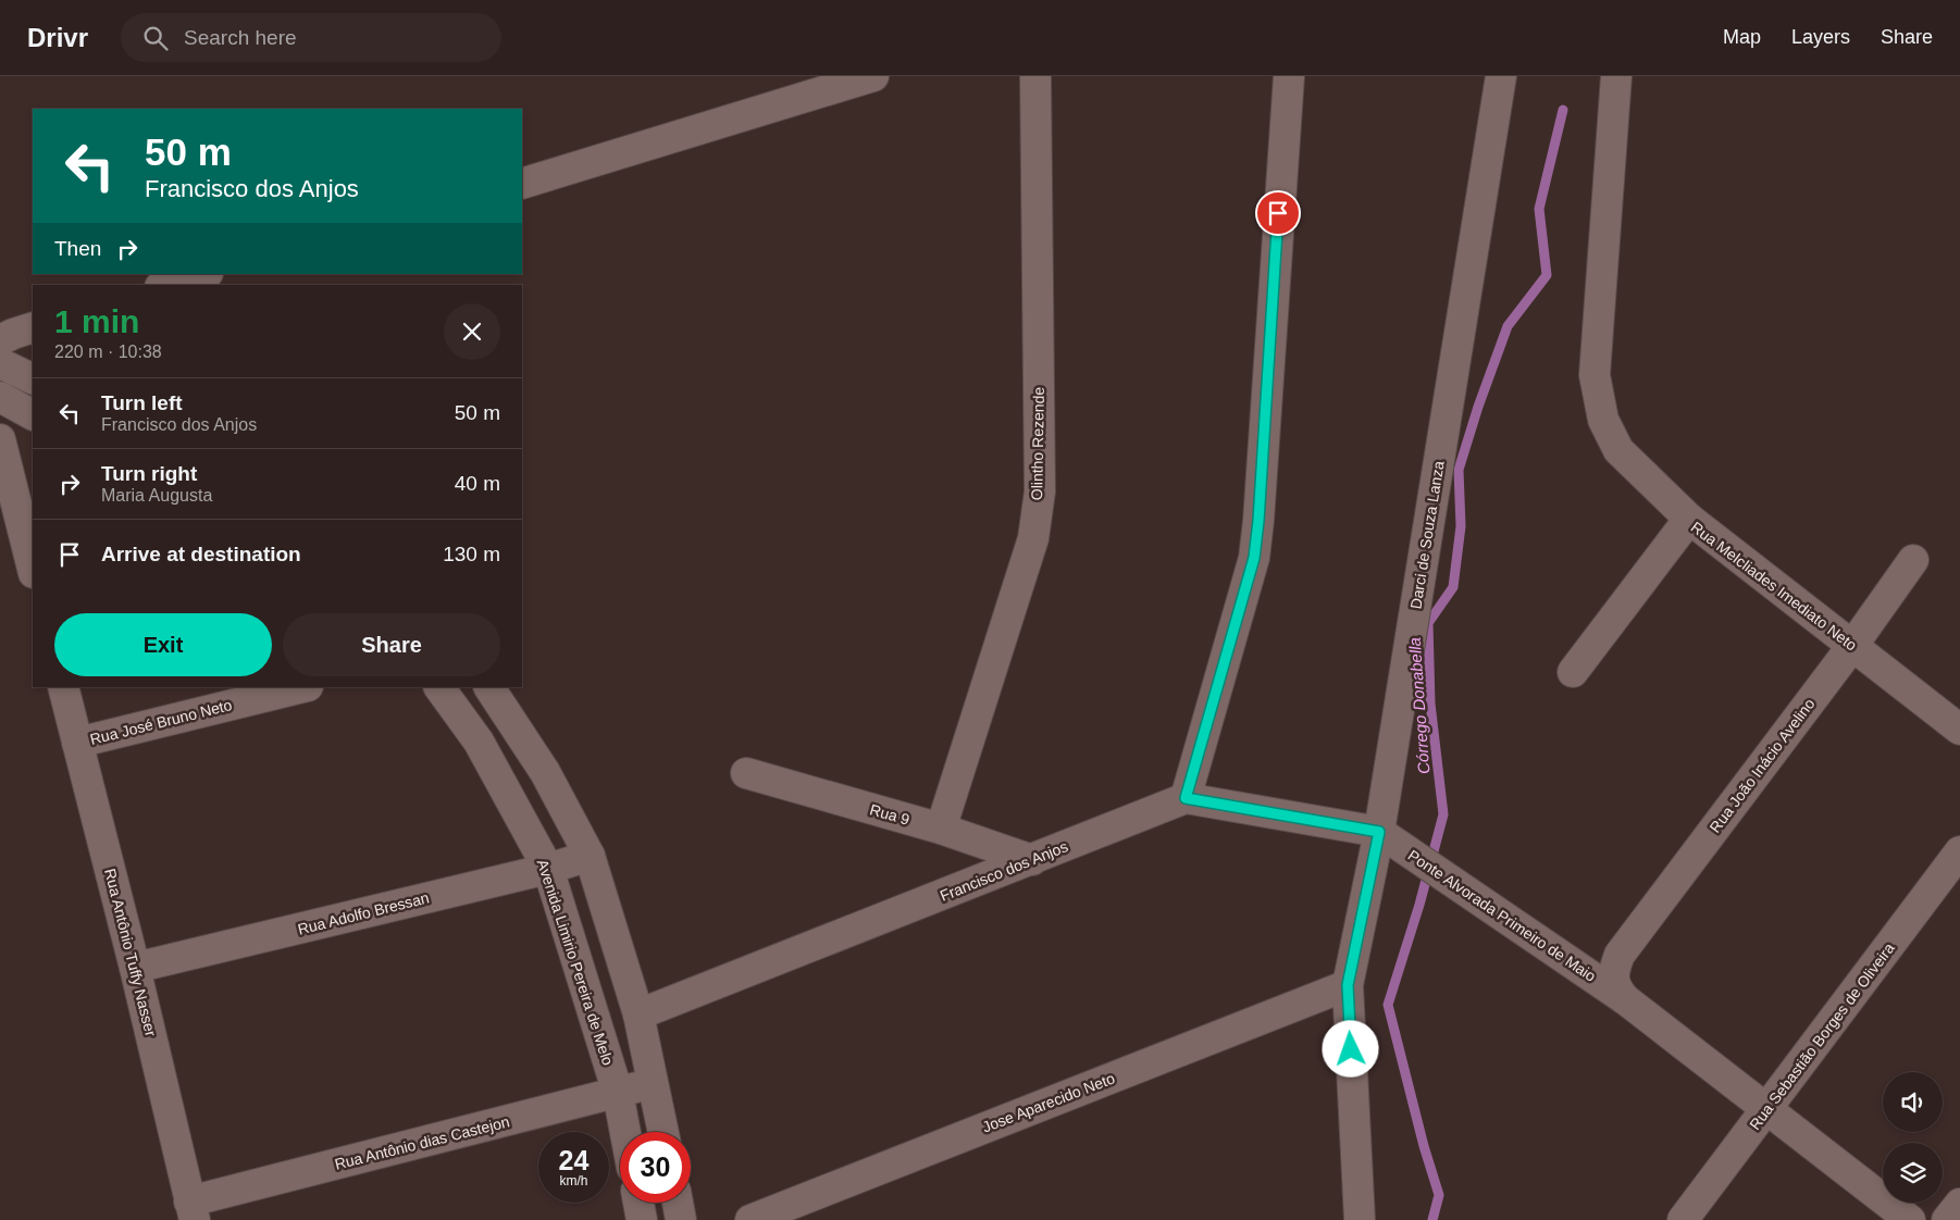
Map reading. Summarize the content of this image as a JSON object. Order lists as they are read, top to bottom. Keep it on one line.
{"streets":{"street":["Olintho Rezende","Darci de Souza Lanza","Rua Melcliades Imediato Neto","Rua José Bruno Neto","Rua João Inácio Avelino","Rua 9","Francisco dos Anjos","Rua Adolfo Bressan","Ponte Alvorada Primeiro de Maio","Rua Antônio Tuffy Nasser","Avenida Limirio Pereira de Melo","Rua Sebastião Borges de Oliveira","Jose Aparecido Neto","Rua Antônio dias Castejon"]},"crossings":[["Olintho Rezende","Rua 9"],["Darci de Souza Lanza","Ponte Alvorada Primeiro de Maio"],["Darci de Souza Lanza","Jose Aparecido Neto"],["Rua Melcliades Imediato Neto","Rua João Inácio Avelino"],["Rua José Bruno Neto","Rua Antônio Tuffy Nasser"],["Rua João Inácio Avelino","Ponte Alvorada Primeiro de Maio"],["Rua 9","Francisco dos Anjos"],["Rua Adolfo Bressan","Rua Antônio Tuffy Nasser"],["Rua Adolfo Bressan","Avenida Limirio Pereira de Melo"],["Ponte Alvorada Primeiro de Maio","Rua Sebastião Borges de Oliveira"],["Rua Antônio Tuffy Nasser","Rua Antônio dias Castejon"],["Avenida Limirio Pereira de Melo","Rua Antônio dias Castejon"]],"water":["Córrego Donabella"],"page":{"header":"Drivr","search":"Search here","nav":["Map","Layers","Share"],"turn":["50 m","Francisco dos Anjos"],"then":"Then","heading":["1 min","220 m · 10:38"],"list":[{"name":"Turn left","note":"Francisco dos Anjos","value":"50 m"},{"name":"Turn right","note":"Maria Augusta","value":"40 m"},{"name":"Arrive at destination","value":"130 m"}],"buttons":["Exit","Share"],"speed":"24 km/h","limit":"30"}}
